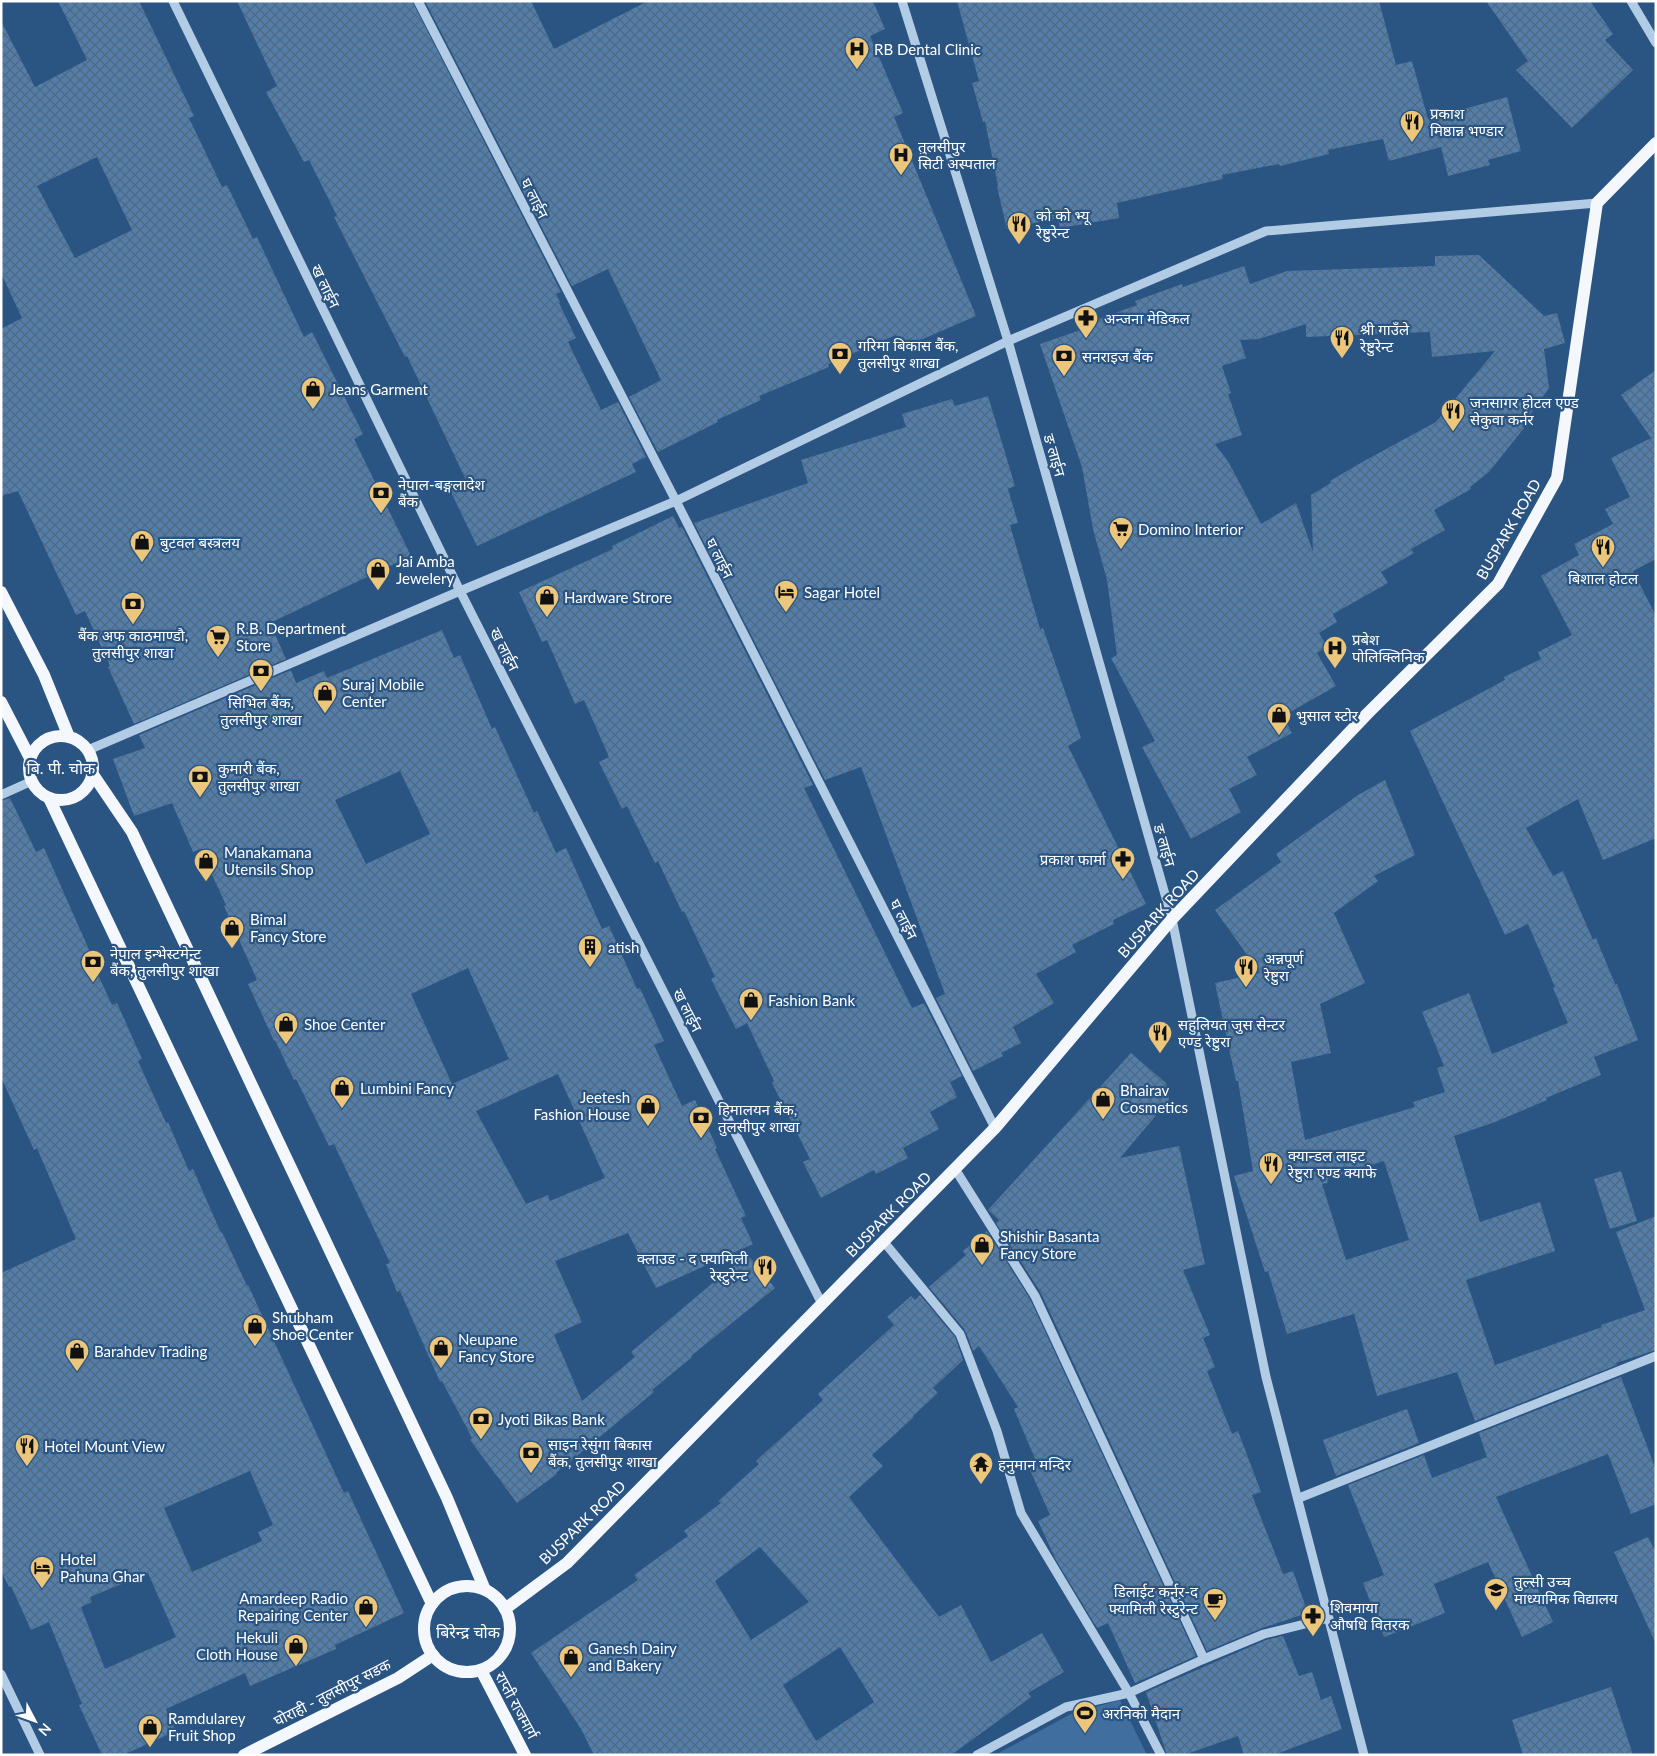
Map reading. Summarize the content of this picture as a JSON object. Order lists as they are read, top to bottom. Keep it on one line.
{"streets":{"main road":["BUSPARK ROAD","घोराही - तुलसीपुर सडक","राप्ती राजमार्ग"],"street":["घ लाईन","ख लाईन","ङ लाईन"]},"crossings":[["घ लाईन","BUSPARK ROAD"],["ख लाईन","BUSPARK ROAD"],["ङ लाईन","BUSPARK ROAD"],["BUSPARK ROAD","घोराही - तुलसीपुर सडक"],["BUSPARK ROAD","राप्ती राजमार्ग"],["घोराही - तुलसीपुर सडक","राप्ती राजमार्ग"]],"districts":["बि. पी. चोक","बिरेन्द्र चोक"],"places":{"hospital":["RB Dental Clinic","तुलसीपुर सिटी अस्पताल","प्रबेश पोलिक्लिनिक"],"restaurant":["प्रकाश मिष्ठान्न भण्डार","को को भ्यू रेष्टुरेन्ट","श्री गाउँले रेष्टुरेन्ट","जनसागर होटल एण्ड सेकुवा कर्नर","बिशाल होटल","अन्नपूर्ण रेष्टुरा","सहुलियत जुस सेन्टर एण्ड रेष्टुरा","क्यान्डल लाइट रेष्टुरा एण्ड क्याफे","क्लाउड - द फ्यामिली रेस्टुरेन्ट","Hotel Mount View"],"pharmacy":["अन्जना मेडिकल","प्रकाश फार्मा","शिवमाया औषधि वितरक"],"bank":["गरिमा बिकास बैंक, तुलसीपुर शाखा","सनराइज बैंक","नेपाल-बङ्गलादेश बैंक","बैंक अफ काठमाण्डौ, तुलसीपुर शाखा","सिभिल बैंक, तुलसीपुर शाखा","कुमारी बैंक, तुलसीपुर शाखा","नेपाल इन्भेस्टमेन्ट बैंक, तुलसीपुर शाखा","हिमालयन बैंक, तुलसीपुर शाखा","Jyoti Bikas Bank","साइन रेसुंगा बिकास बैंक, तुलसीपुर शाखा"],"shop":["Jeans Garment","बुटवल बस्त्रलय","Jai Amba Jewelery","Hardware Strore","Suraj Mobile Center","भुसाल स्टोर","Manakamana Utensils Shop","Bimal Fancy Store","Fashion Bank","Shoe Center","Lumbini Fancy","Bhairav Cosmetics","Jeetesh Fashion House","Shishir Basanta Fancy Store","Shubham Shoe Center","Neupane Fancy Store","Barahdev Trading","Amardeep Radio Repairing Center","Hekuli Cloth House","Ganesh Dairy and Bakery","Ramdularey Fruit Shop"],"supermarket":["Domino Interior","R.B. Department Store"],"hotel":["Sagar Hotel","Hotel Pahuna Ghar"],"building":["atish"],"temple":["हनुमान मन्दिर"],"school or university":["तुल्सी ‍‍उच्च माध्यामिक विद्यालय"],"cafe":["डिलाईट कर्नर-द फ्यामिली रेस्टुरेन्ट"],"sports":["अरनिको मैदान"]},"north":"bottom right"}
